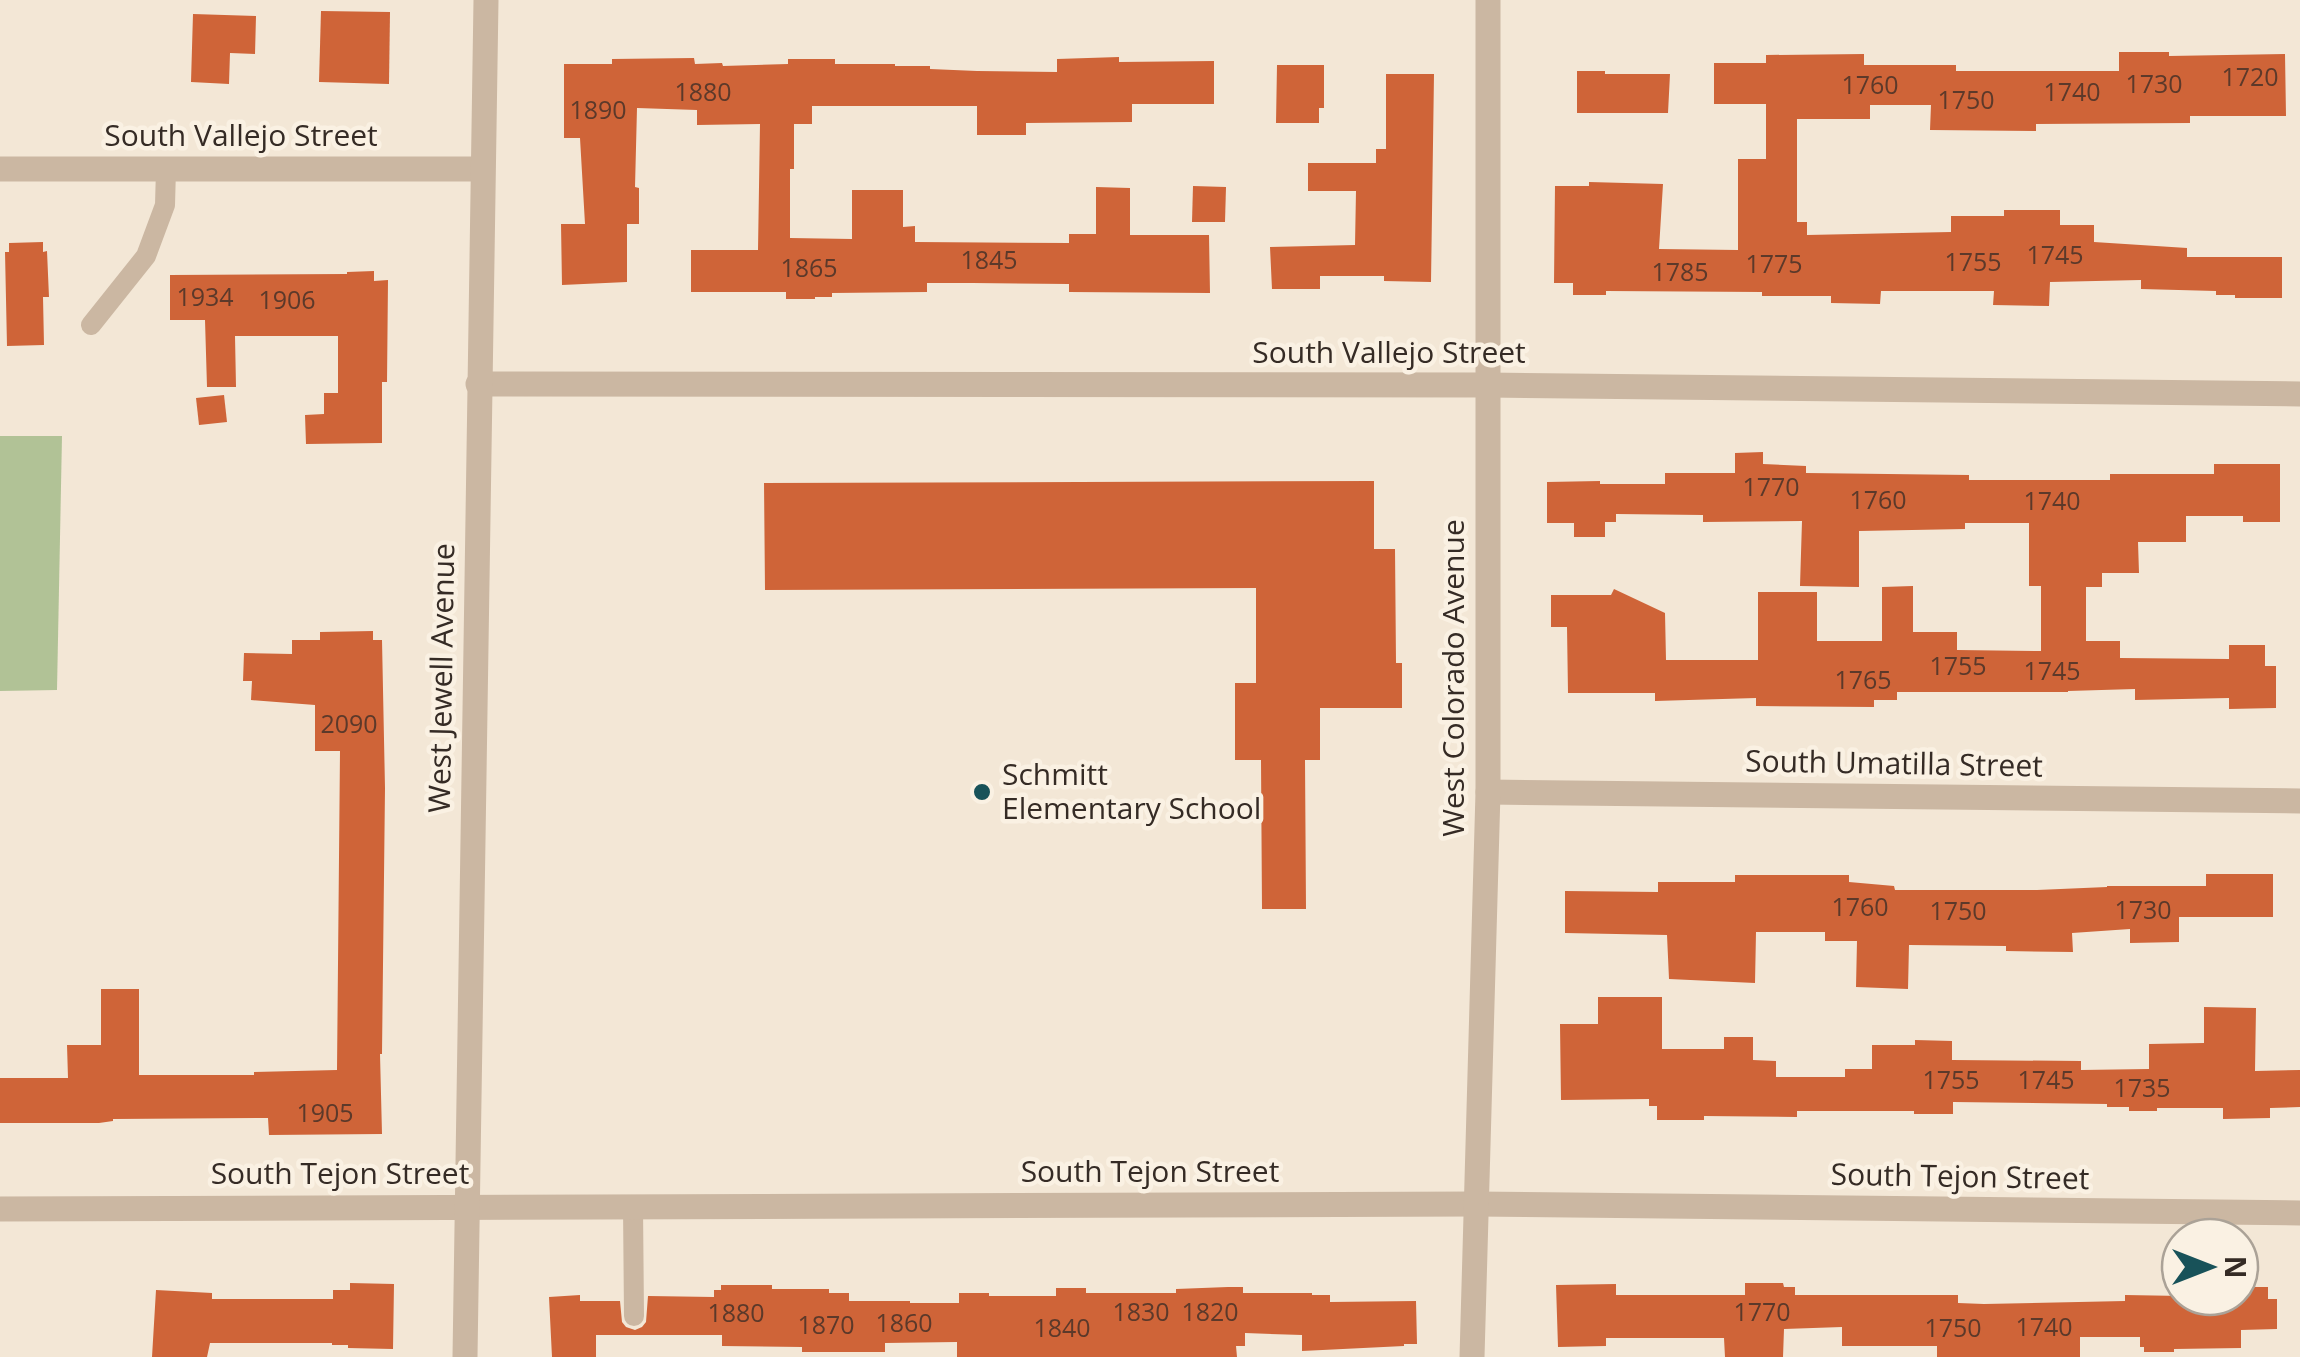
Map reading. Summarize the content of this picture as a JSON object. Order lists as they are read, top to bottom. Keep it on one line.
{"streets":{"street":["South Vallejo Street","West Jewell Avenue","West Colorado Avenue","South Umatilla Street","South Tejon Street"]},"crossings":[["South Vallejo Street","West Jewell Avenue"],["South Vallejo Street","West Colorado Avenue"],["West Jewell Avenue","South Tejon Street"],["West Colorado Avenue","South Umatilla Street"],["West Colorado Avenue","South Tejon Street"]],"places":["Schmitt Elementary School"],"house_numbers":["1720","1730","1760","1880","1740","1750","1890","1745","1845","1755","1775","1865","1785","1934","1906","1770","1760","1740","1755","1745","1765","2090","1760","1730","1750","1755","1745","1735","1905","1830","1820","1770","1880","1860","1870","1740","1840","1750"],"north":"right"}
